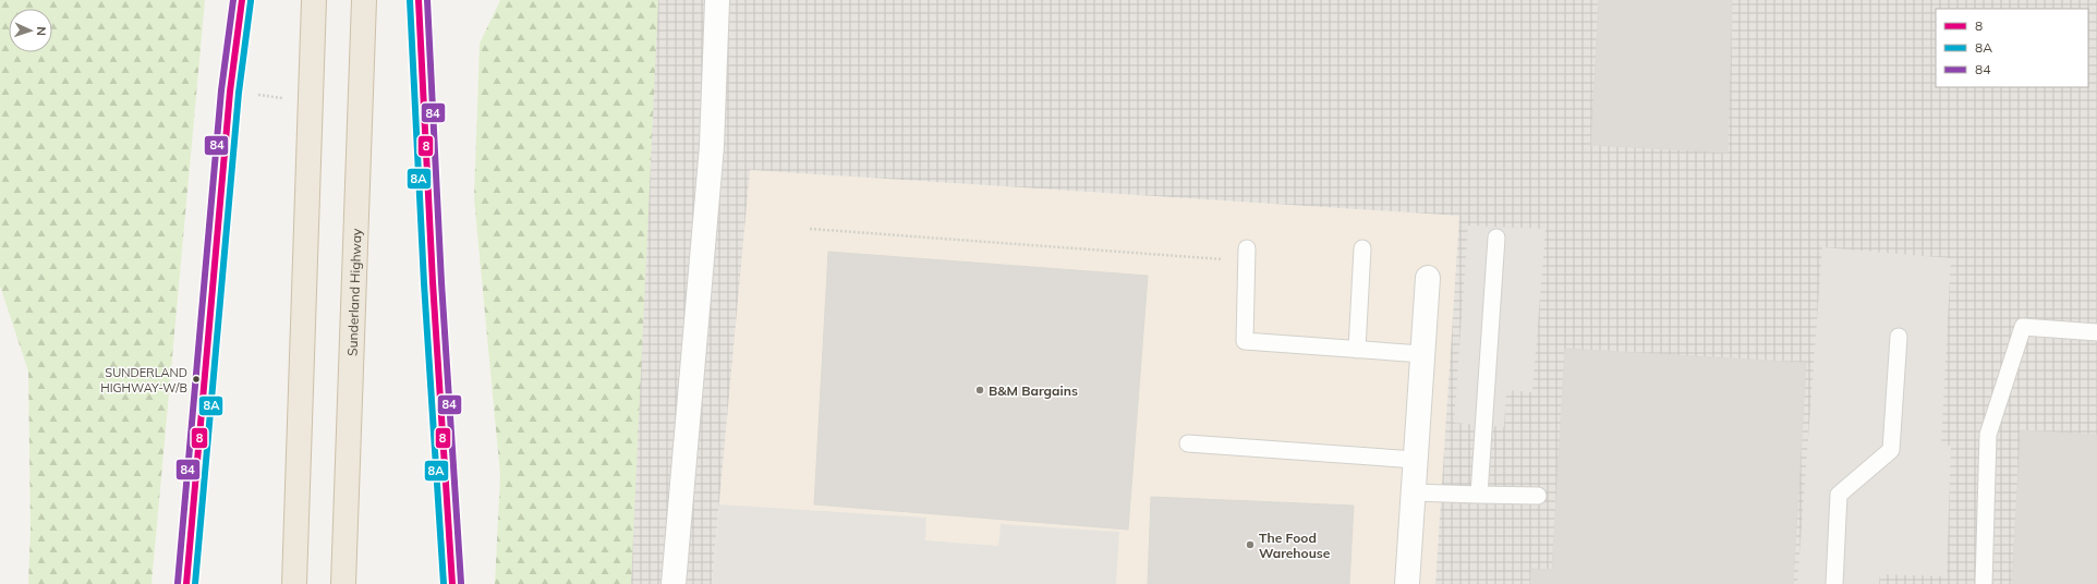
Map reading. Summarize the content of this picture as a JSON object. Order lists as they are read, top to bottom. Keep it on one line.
{"streets":{"highway":["Sunderland Highway"]},"places":["SUNDERLAND HIGHWAY-W/B","B&M Bargains","The Food Warehouse"],"lines":["transit line 8","transit line 8A","transit line 84"],"legend":["8","8A","84"],"north":"right"}
